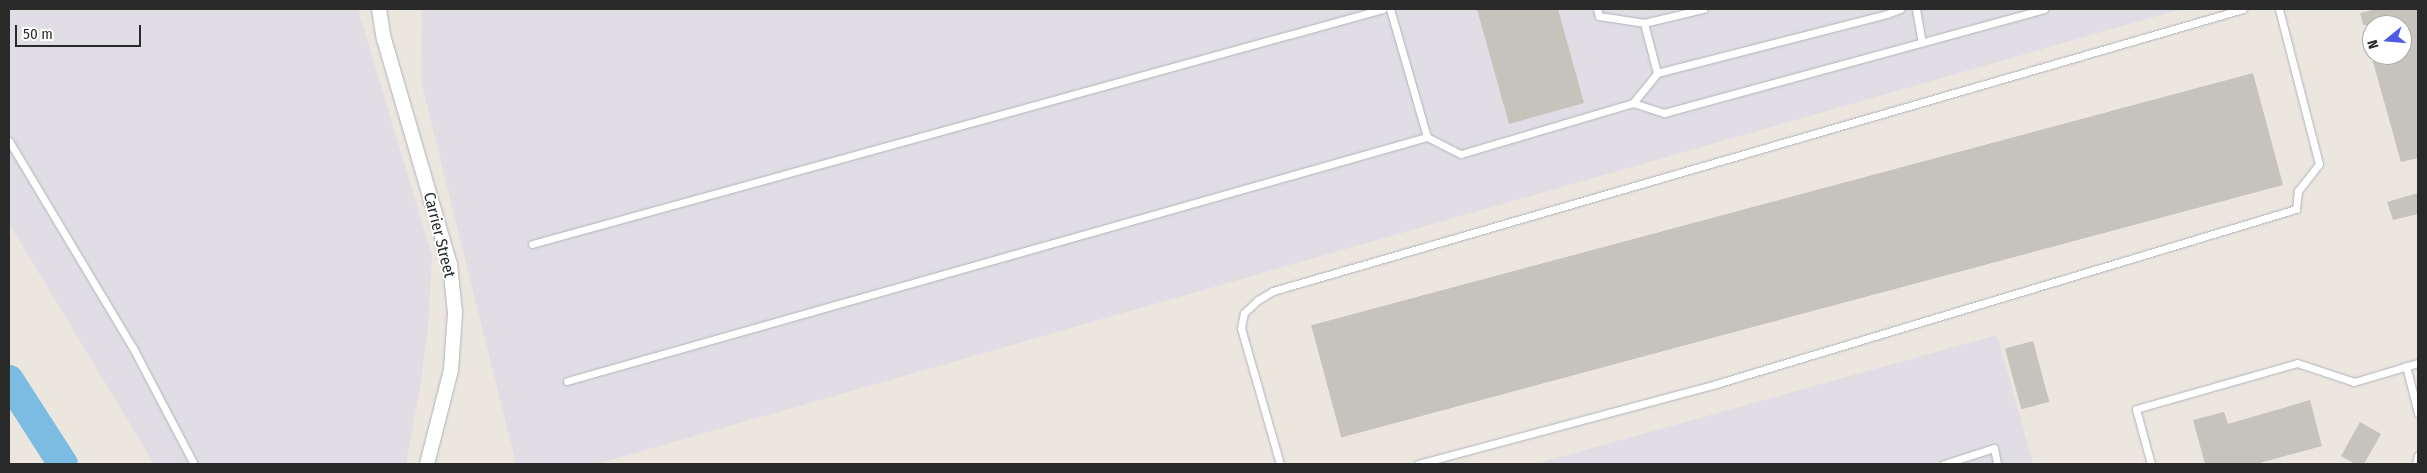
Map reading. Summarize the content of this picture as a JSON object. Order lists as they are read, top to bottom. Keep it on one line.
{"streets":{"street":["Carrier Street"]},"scale_bar":"50 m","north":"left"}
